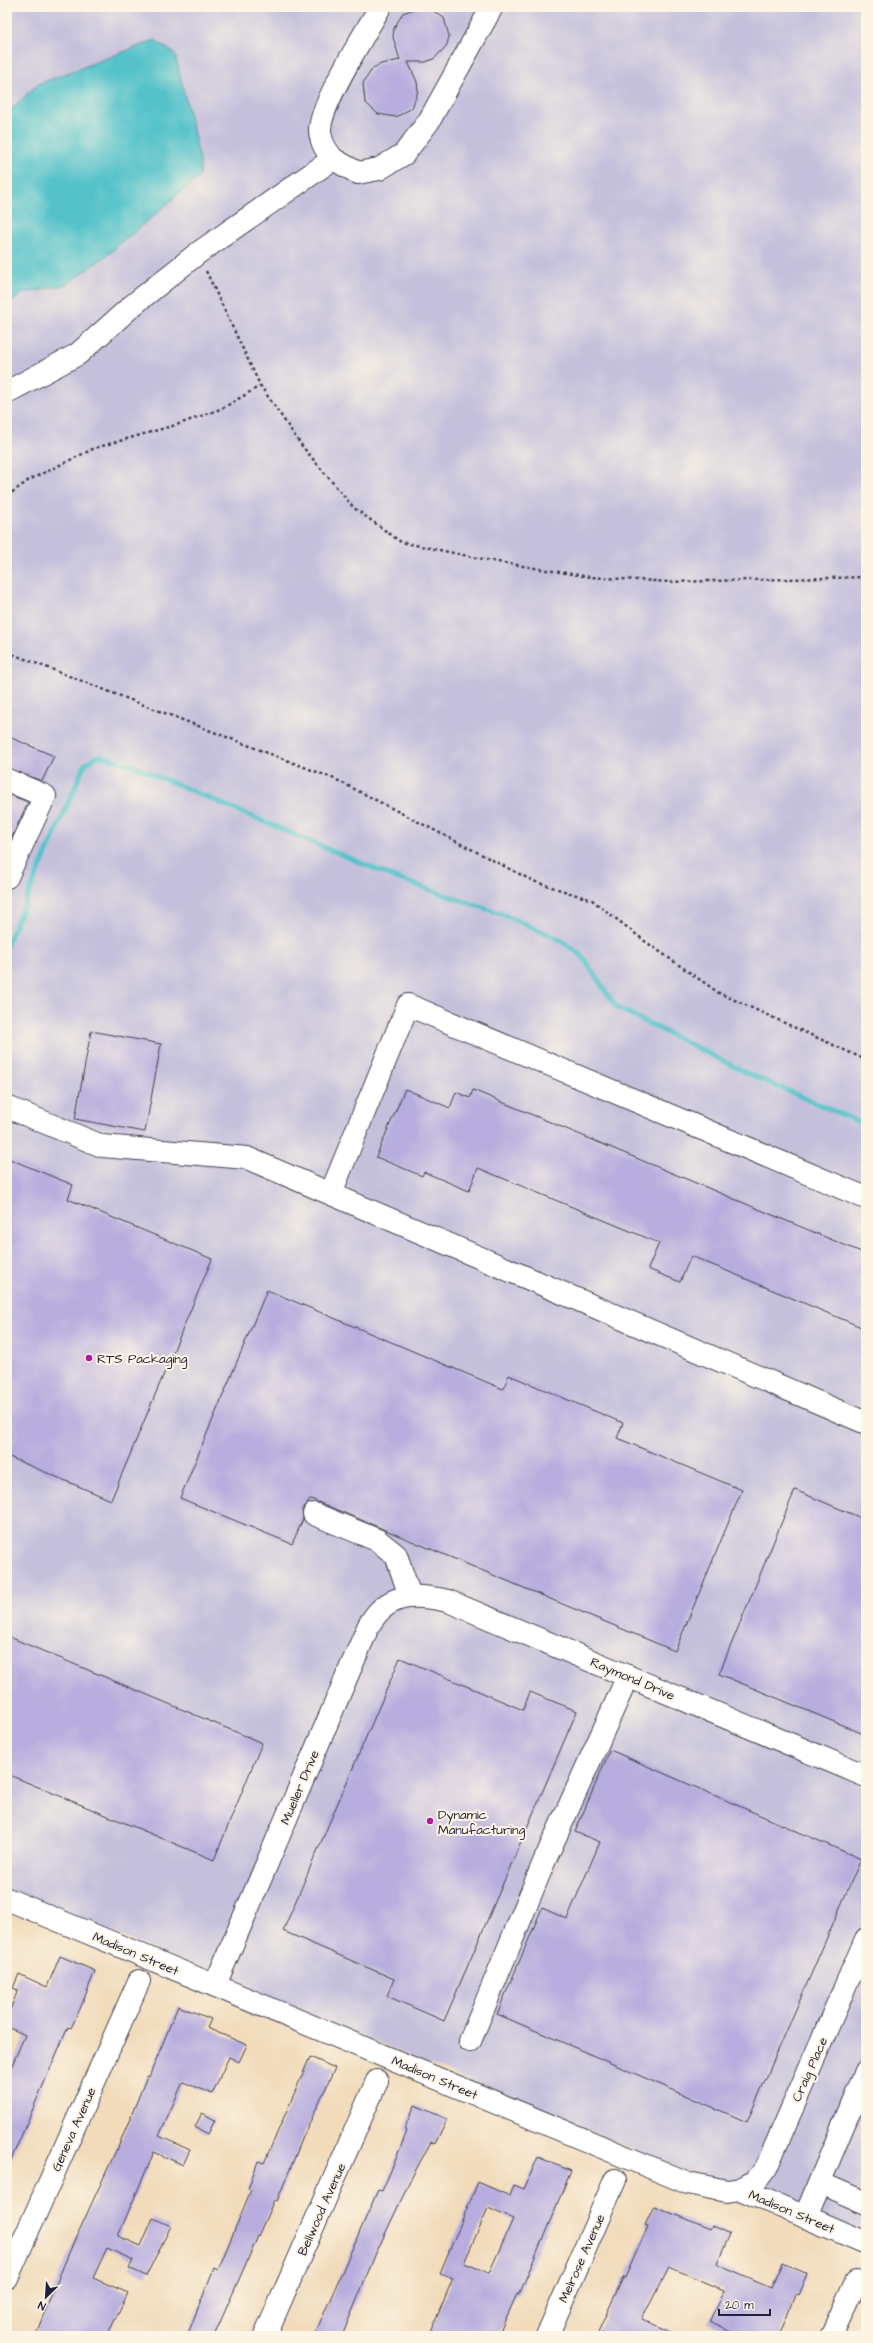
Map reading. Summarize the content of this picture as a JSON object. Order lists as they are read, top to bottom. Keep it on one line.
{"streets":{"street":["Raymond Drive","Mueller Drive","Madison Street","Craig Place","Geneva Avenue","Bellwood Avenue","Melrose Avenue"]},"crossings":[["Raymond Drive","Mueller Drive"],["Mueller Drive","Madison Street"],["Madison Street","Craig Place"]],"places":["RTS Packaging","Dynamic Manufacturing"],"scale_bar":"20 m","north":"bottom left"}
